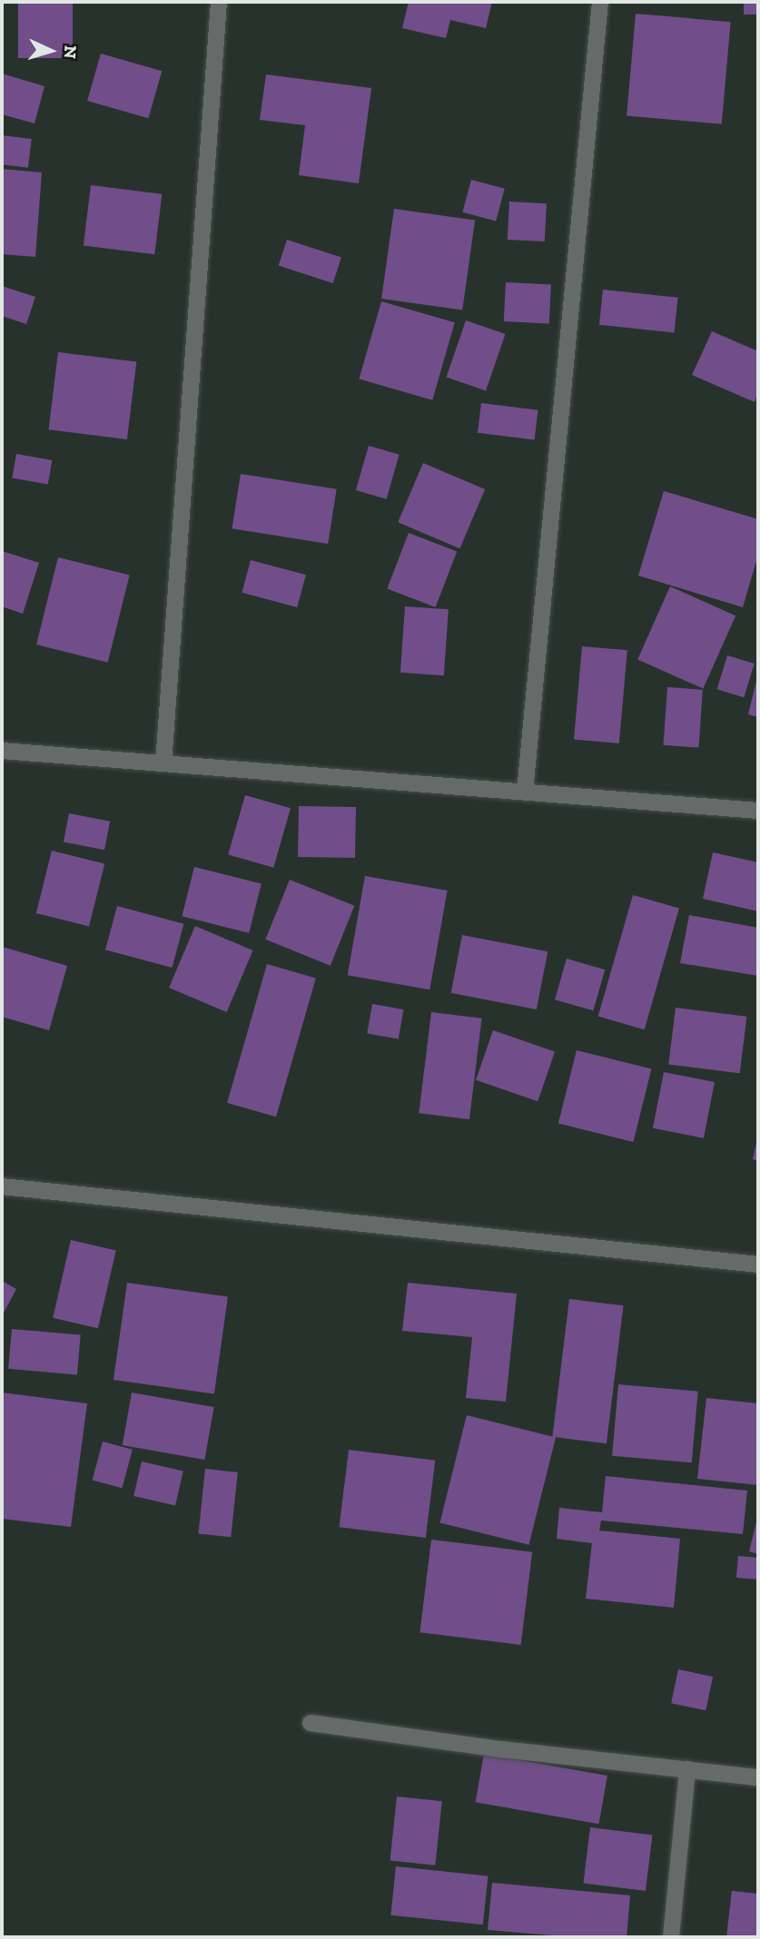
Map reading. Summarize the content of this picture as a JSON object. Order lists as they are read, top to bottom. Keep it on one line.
{"north":"right"}
